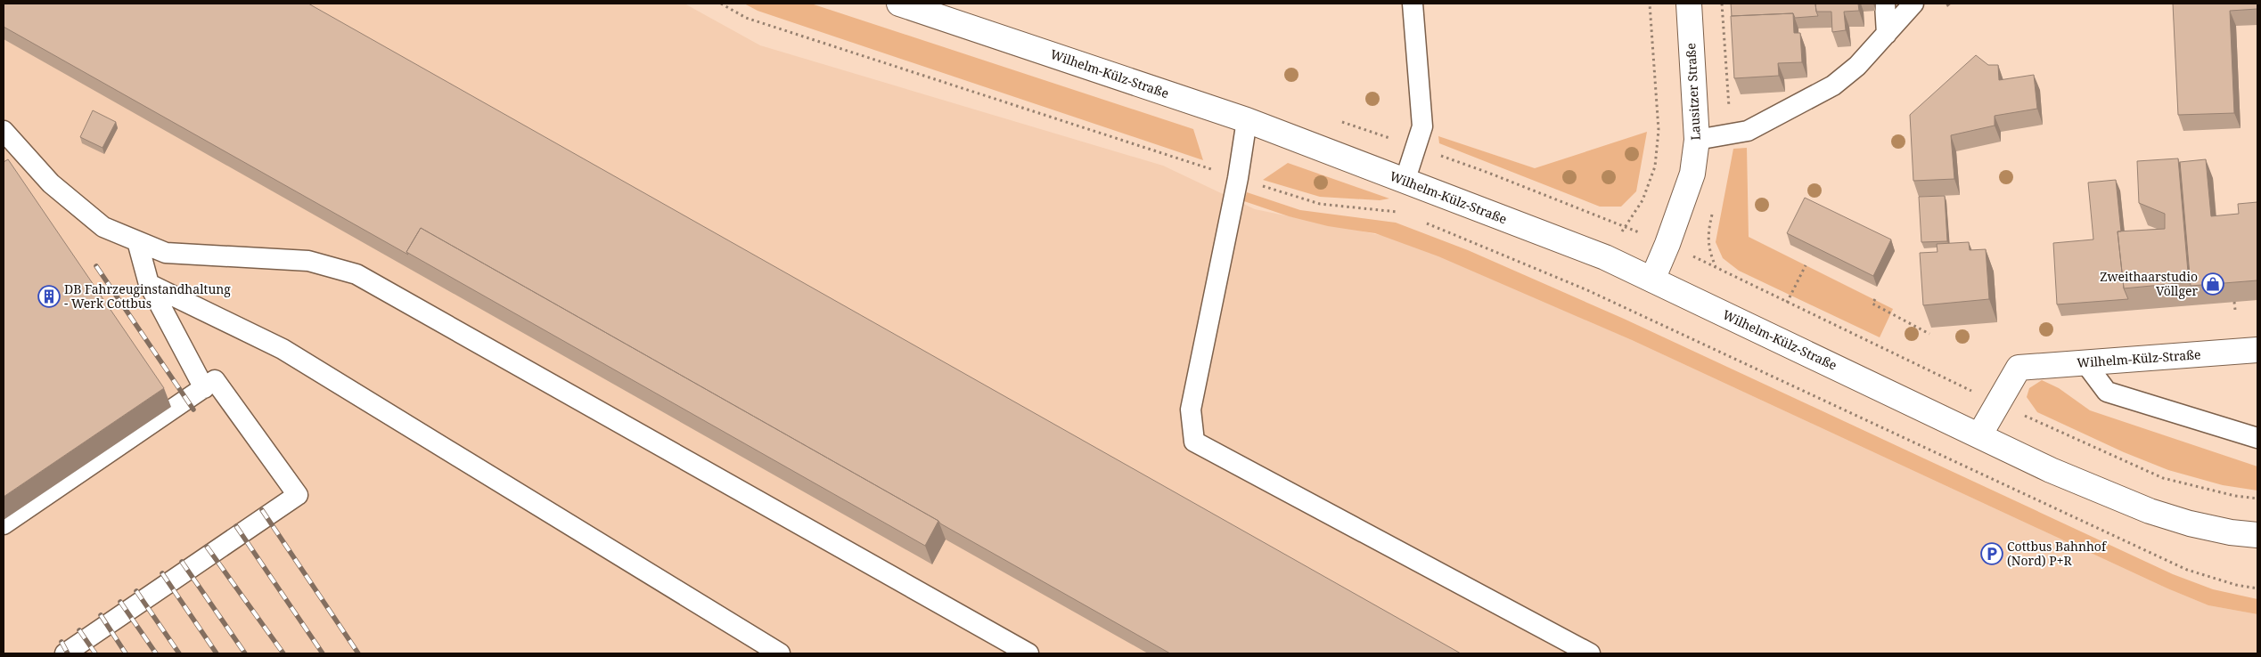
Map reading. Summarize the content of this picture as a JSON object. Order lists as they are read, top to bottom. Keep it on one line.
{"streets":{"main road":["Wilhelm-Külz-Straße","Lausitzer Straße"]},"crossings":[["Wilhelm-Külz-Straße","Lausitzer Straße"]],"places":{"shop":["Zweithaarstudio Völlger"],"building":["DB Fahrzeuginstandhaltung - Werk Cottbus"],"parking":["Cottbus Bahnhof (Nord) P+R"]}}
